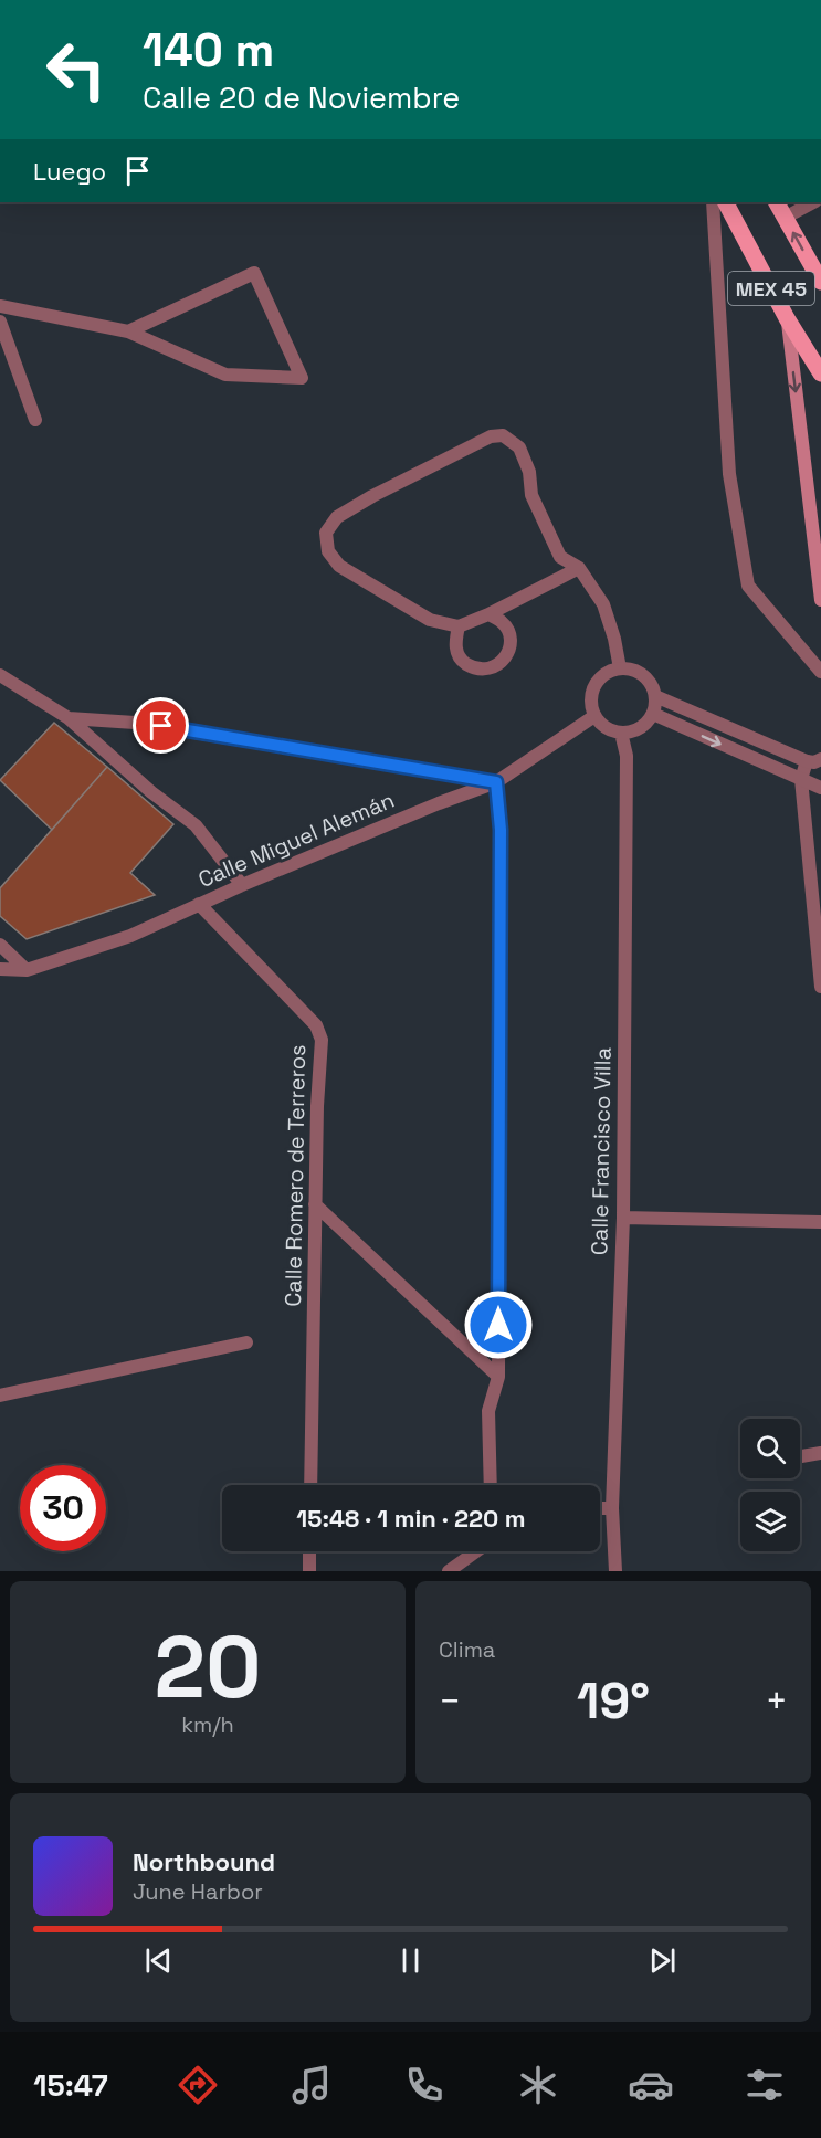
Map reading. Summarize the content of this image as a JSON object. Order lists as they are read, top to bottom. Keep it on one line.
{"streets":{"main road":["MEX 45"],"street":["Calle Miguel Alemán","Calle Francisco Villa","Calle Romero de Terreros"]},"crossings":[["Calle Miguel Alemán","Calle Francisco Villa"],["Calle Miguel Alemán","Calle Romero de Terreros"]],"page":{"turn":["140 m","Calle 20 de Noviembre"],"then":"Luego","limit":"30","trip":"15:48 · 1 min · 220 m","tile":[["20","km/h"],"Clima"],"heat":["−","19°","+"],"song":["Northbound","June Harbor"],"tabs":"15:47"}}
